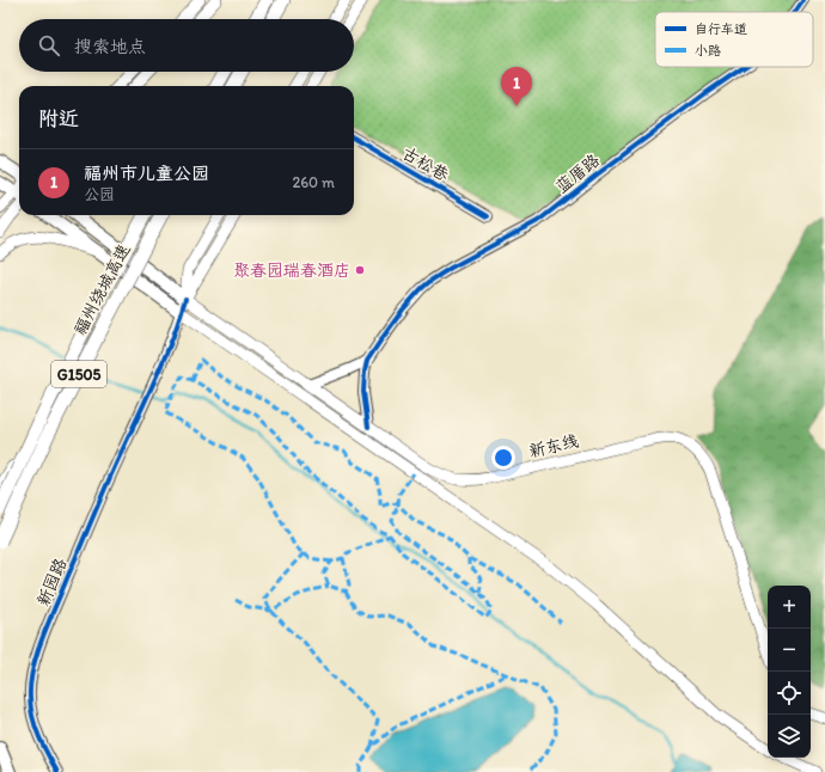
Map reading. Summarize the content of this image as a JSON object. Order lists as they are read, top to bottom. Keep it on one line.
{"streets":{"highway":["福州绕城高速","G1505"],"main road":["新东线"],"street":["古松巷","蓝厝路","新园路"]},"crossings":[["新东线","新园路"]],"places":["聚春园瑞春酒店"],"legend":["自行车道","小路"],"page":{"search":"搜索地点","pins":"1","heading":"附近","list":[{"mark":"1","name":"福州市儿童公园","note":"公园","value":"260 m"}],"map_buttons":["+","−"]}}
